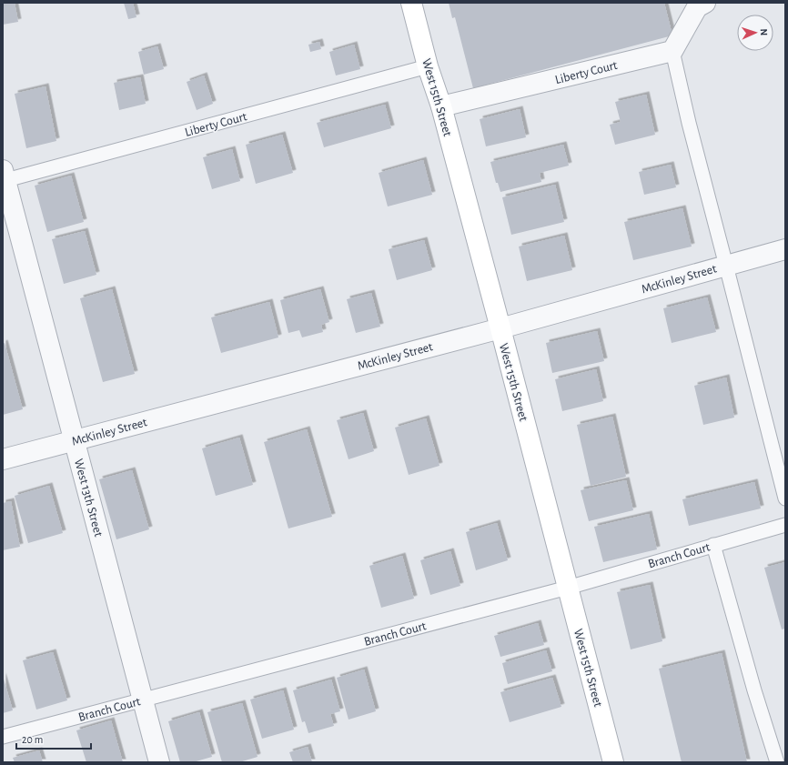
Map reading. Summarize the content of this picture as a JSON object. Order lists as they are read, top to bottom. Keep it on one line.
{"streets":{"main road":["West 15th Street"],"street":["Liberty Court","McKinley Street","West 13th Street"],"lane":["Branch Court"]},"crossings":[["Liberty Court","West 15th Street"],["Liberty Court","West 13th Street"],["West 15th Street","McKinley Street"],["West 15th Street","Branch Court"],["McKinley Street","West 13th Street"],["West 13th Street","Branch Court"]],"scale_bar":"20 m","north":"right"}
